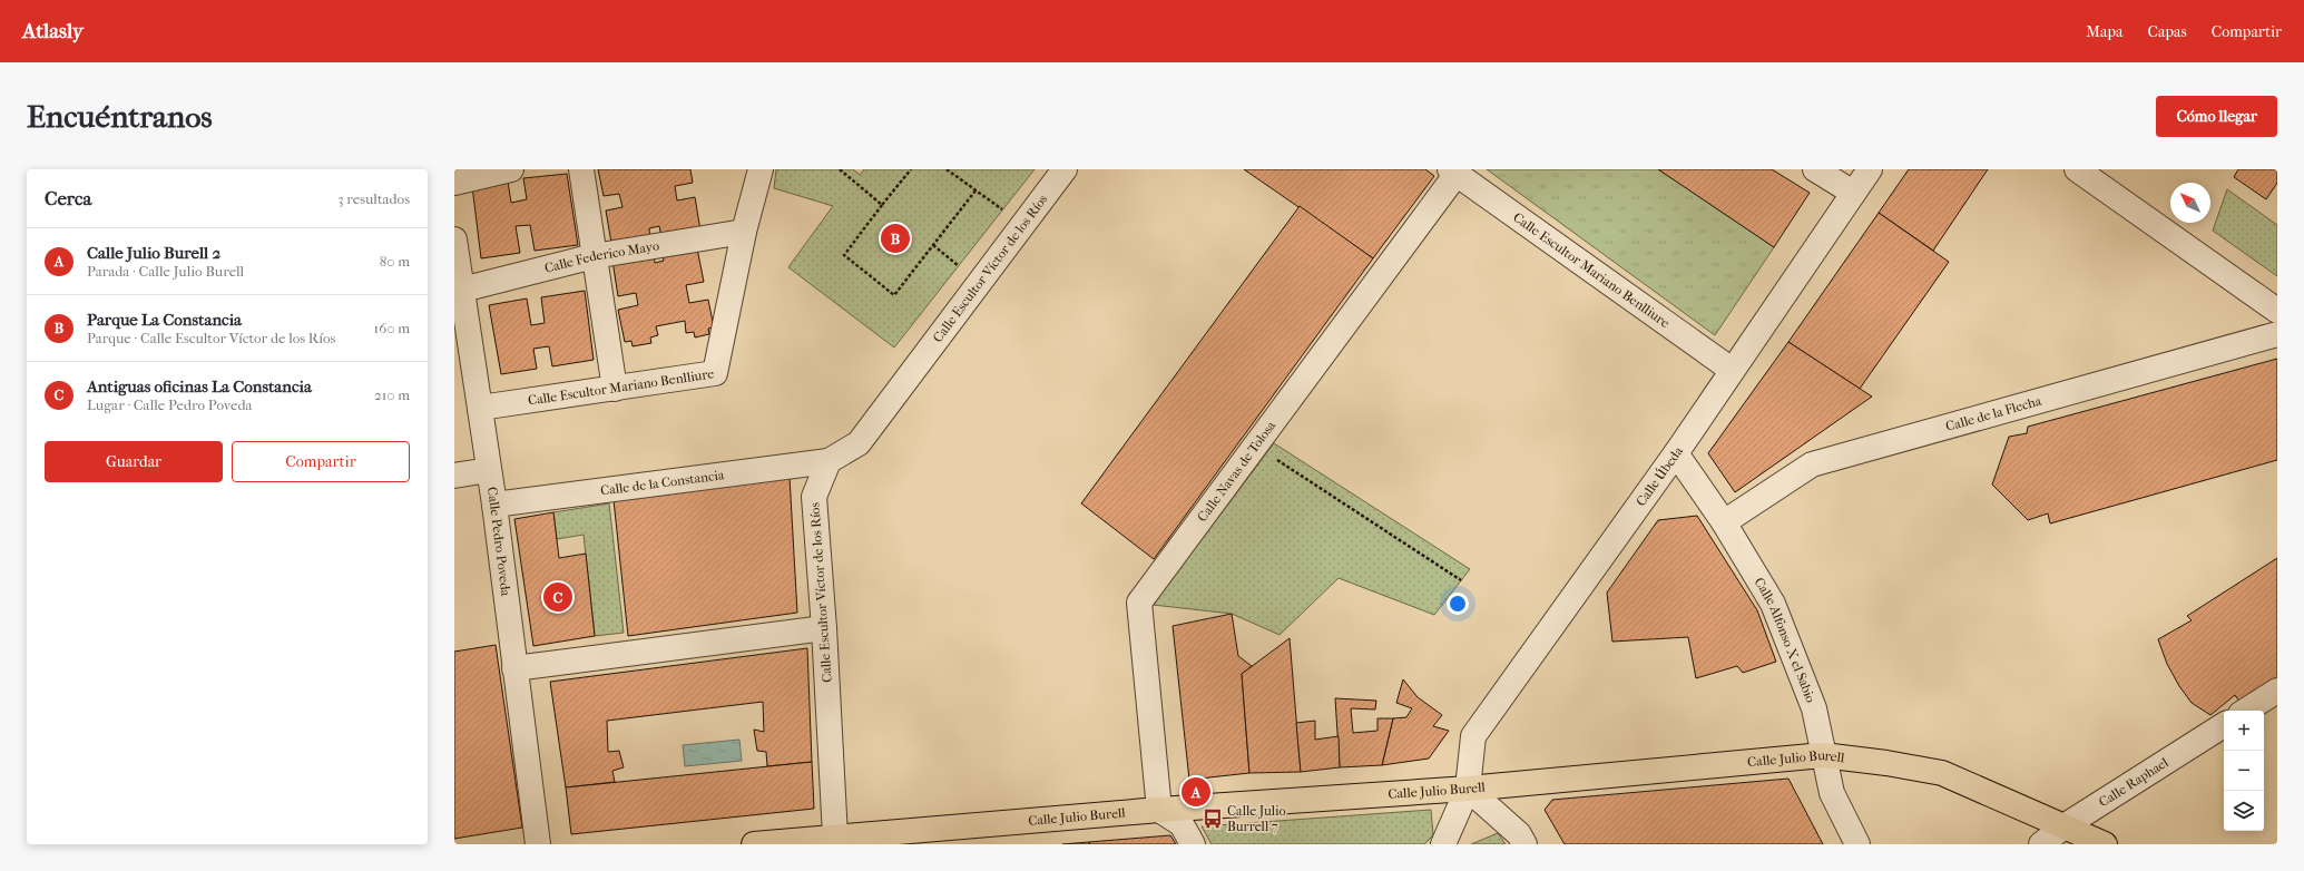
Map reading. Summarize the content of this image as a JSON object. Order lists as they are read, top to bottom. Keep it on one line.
{"streets":{"main road":["Calle Julio Burell"],"street":["Calle Federico Mayo","Calle Escultor Víctor de los Ríos","Calle Escultor Mariano Benlliure","Calle de la Flecha","Calle Navas de Tolosa","Calle Úbeda","Calle de la Constancia","Calle Pedro Poveda","Calle Alfonso X el Sabio","Calle Raphael"]},"crossings":[["Calle Federico Mayo","Calle Escultor Mariano Benlliure"],["Calle Federico Mayo","Calle Pedro Poveda"],["Calle Escultor Víctor de los Ríos","Calle de la Constancia"],["Calle Escultor Víctor de los Ríos","Calle Julio Burell"],["Calle Escultor Mariano Benlliure","Calle Navas de Tolosa"],["Calle Escultor Mariano Benlliure","Calle Úbeda"],["Calle Escultor Mariano Benlliure","Calle Pedro Poveda"],["Calle de la Flecha","Calle Alfonso X el Sabio"],["Calle Navas de Tolosa","Calle Julio Burell"],["Calle Úbeda","Calle Alfonso X el Sabio"],["Calle Úbeda","Calle Julio Burell"],["Calle de la Constancia","Calle Pedro Poveda"],["Calle Alfonso X el Sabio","Calle Julio Burell"],["Calle Julio Burell","Calle Raphael"]],"places":{"bus stop":["Calle Julio Burrell 7"]},"north":"top left","page":{"header":"Atlasly","nav":["Mapa","Capas","Compartir"],"buttons":["Cómo llegar",["Guardar","Compartir"]],"title":"Encuéntranos","heading":["Cerca","3 resultados"],"pins":["B","C","A"],"list":[{"mark":"A","name":"Calle Julio Burell 2","note":"Parada · Calle Julio Burell","value":"80 m"},{"mark":"B","name":"Parque La Constancia","note":"Parque · Calle Escultor Víctor de los Ríos","value":"160 m"},{"mark":"C","name":"Antiguas oficinas La Constancia","note":"Lugar · Calle Pedro Poveda","value":"210 m"}],"map_buttons":["+","−"]}}
